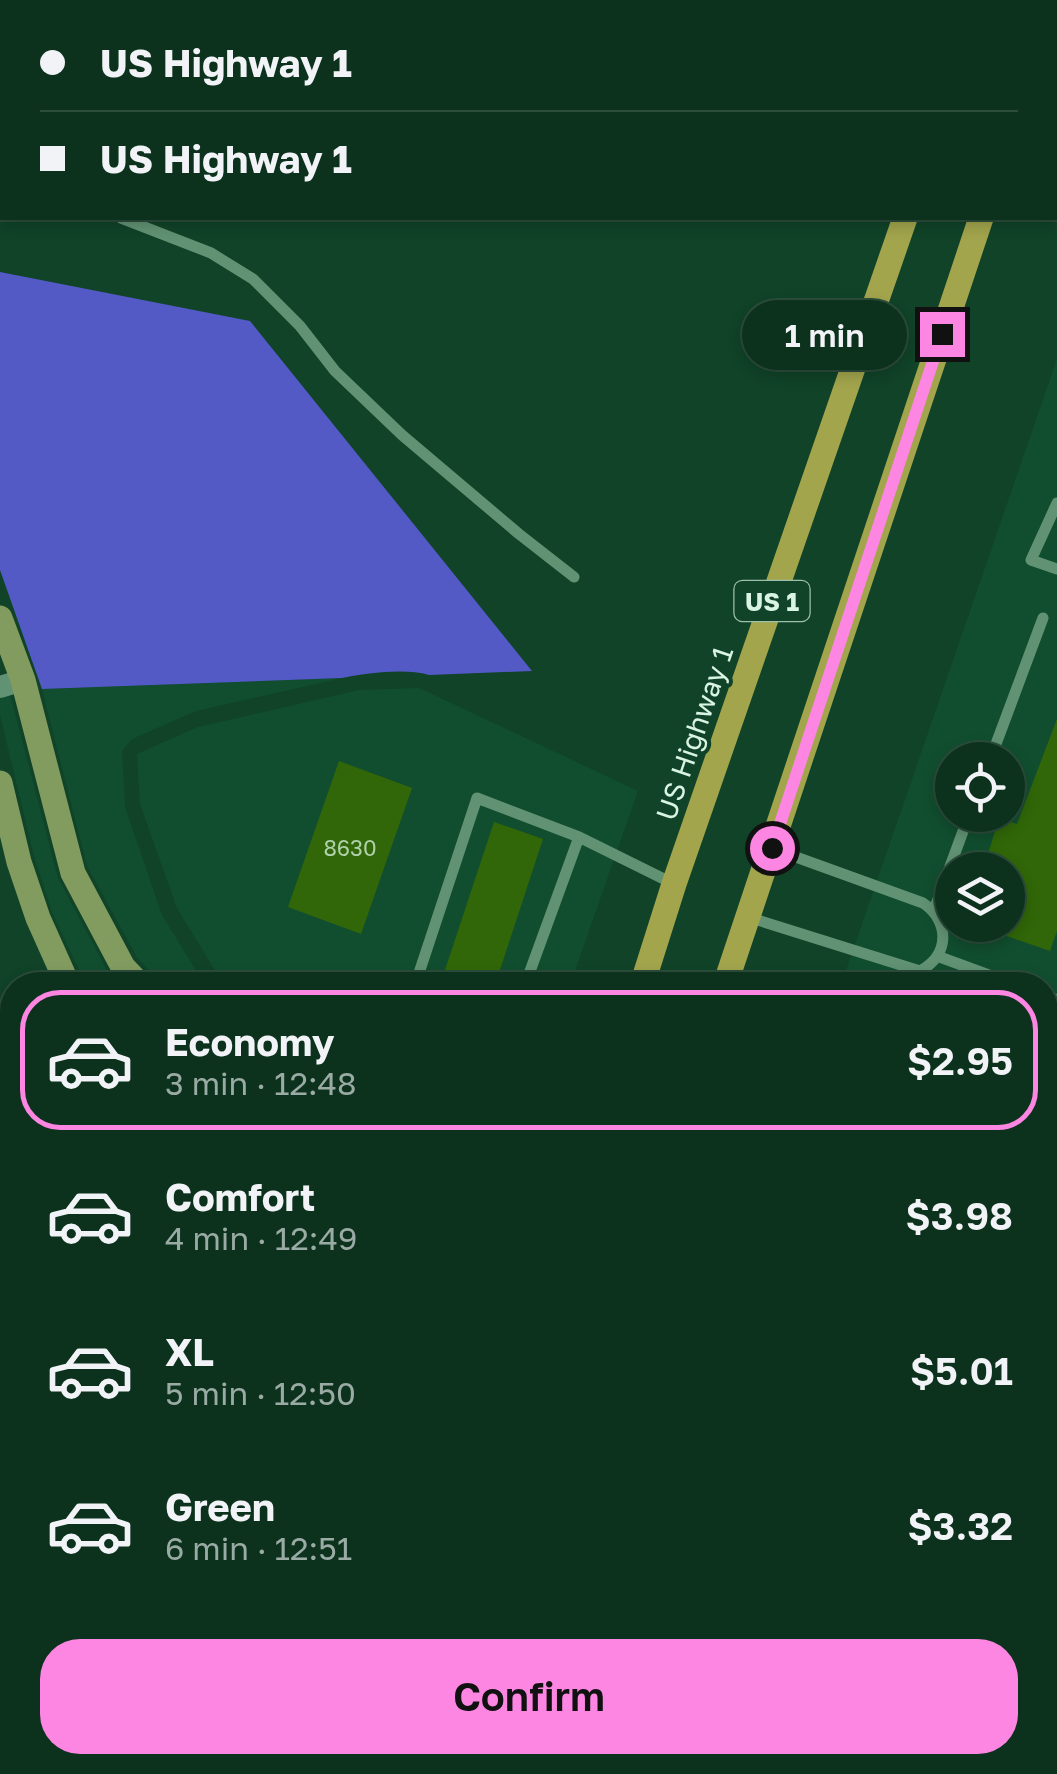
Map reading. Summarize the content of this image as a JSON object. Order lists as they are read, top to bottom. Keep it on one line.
{"streets":{"main road":["US 1","US Highway 1"]},"house_numbers":["8630"],"page":{"banner":["US Highway 1","US Highway 1"],"bubble":"1 min","list":[{"name":"Economy","note":"3 min · 12:48","value":"$2.95"},{"name":"Comfort","note":"4 min · 12:49","value":"$3.98"},{"name":"XL","note":"5 min · 12:50","value":"$5.01"},{"name":"Green","note":"6 min · 12:51","value":"$3.32"}],"buttons":"Confirm"}}
